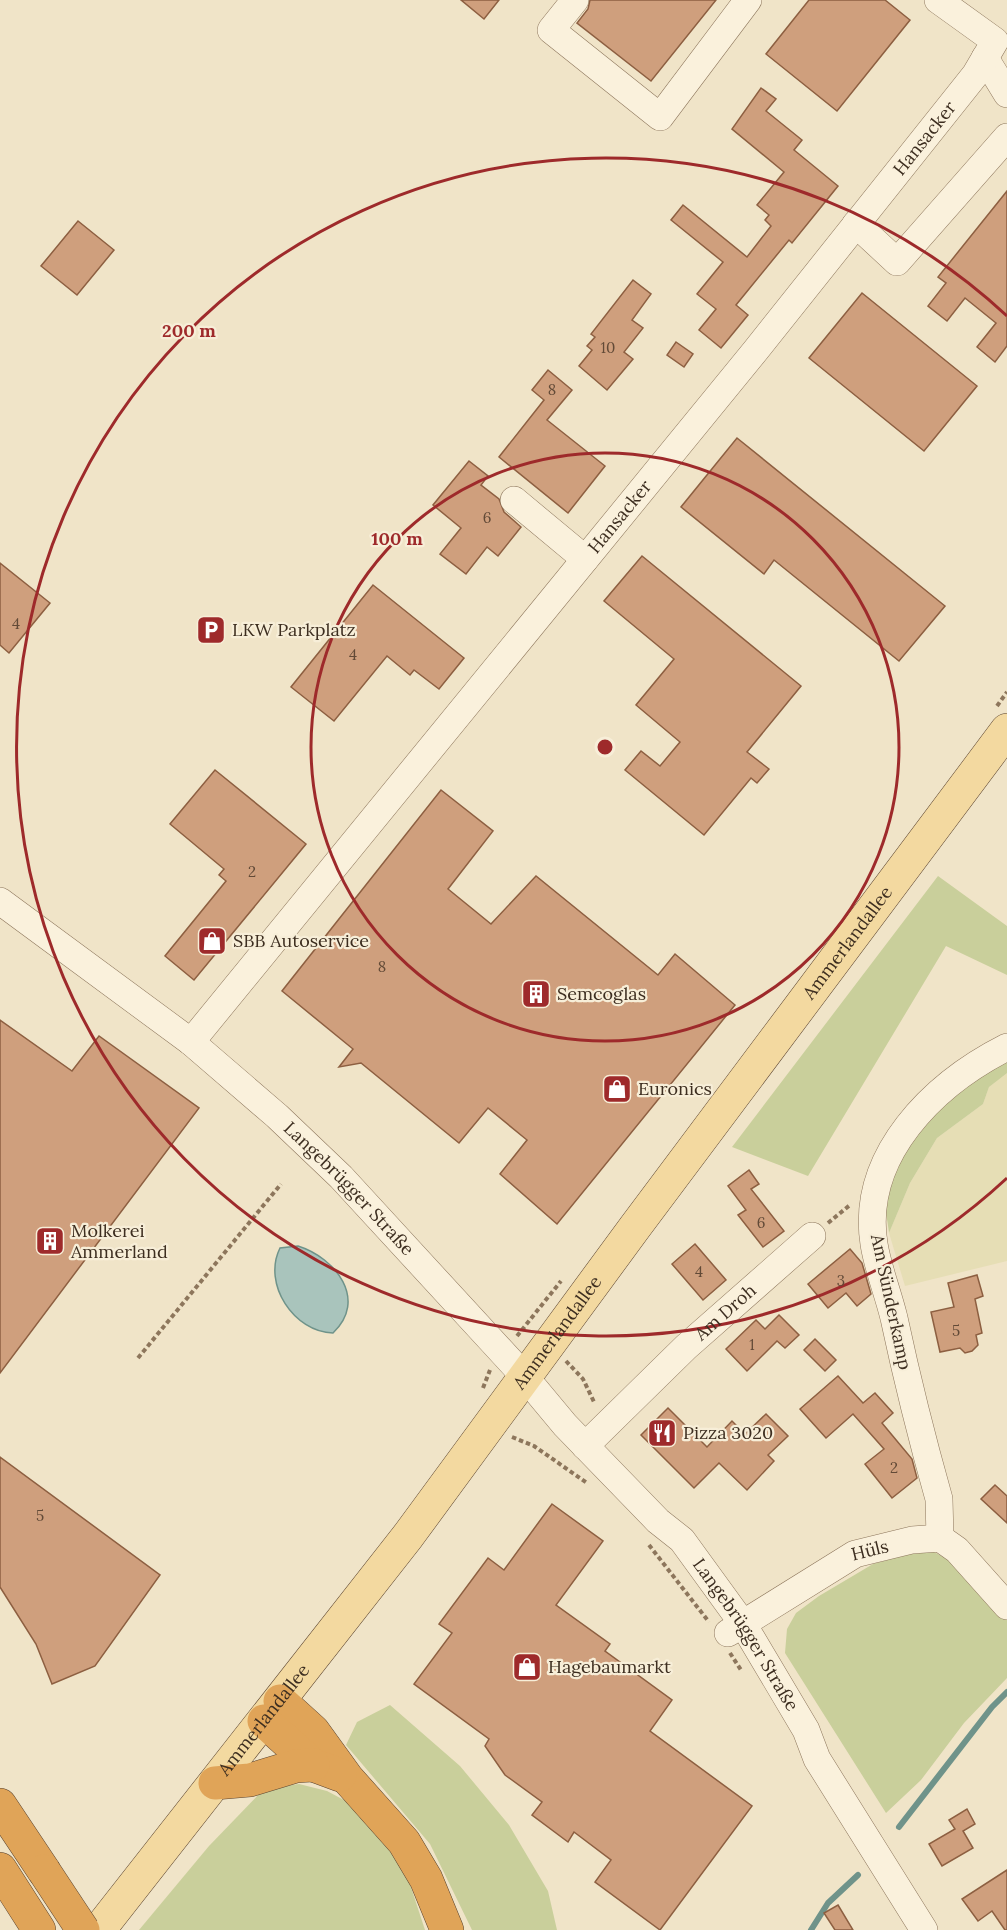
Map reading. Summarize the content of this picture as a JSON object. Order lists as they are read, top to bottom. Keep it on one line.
{"streets":{"main road":["Ammerlandallee"],"street":["Hansacker","Langebrügger Straße","Am Sünderkamp","Am Droh","Hüls"]},"crossings":[["Hansacker","Langebrügger Straße"],["Ammerlandallee","Langebrügger Straße"],["Langebrügger Straße","Am Droh"],["Langebrügger Straße","Hüls"],["Am Sünderkamp","Hüls"]],"places":{"parking":["LKW Parkplatz"],"shop":["SBB Autoservice","Euronics","Hagebaumarkt"],"building":["Semcoglas","Molkerei Ammerland"],"restaurant":["Pizza 3020"]},"house_numbers":["10","8","6","4","4","2","8","6","4","3","5","1","2","5"],"rings":["200 m","100 m"]}
